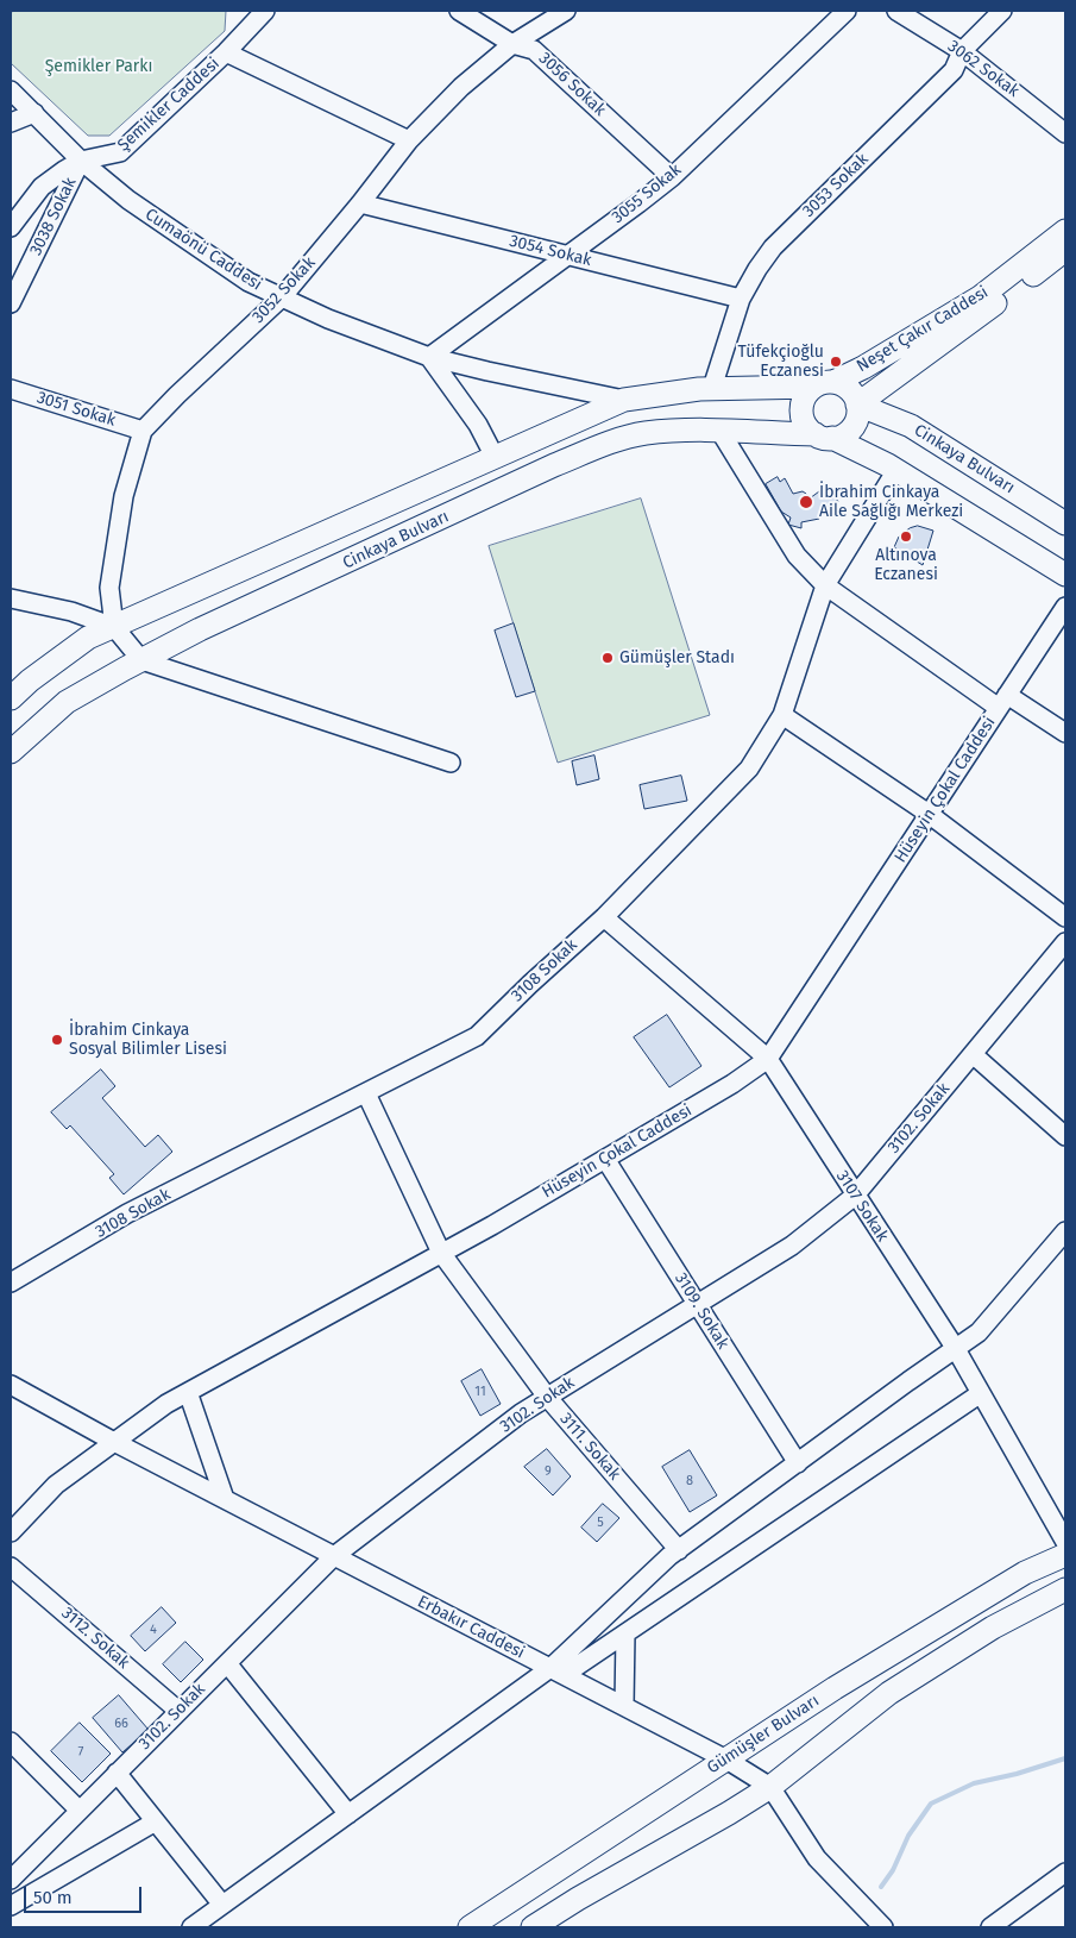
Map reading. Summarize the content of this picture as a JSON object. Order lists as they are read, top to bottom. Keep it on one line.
{"streets":{"main road":["Neşet Çakır Caddesi","Cinkaya Bulvarı","Gümüşler Bulvarı"],"street":["3062 Sokak","3056 Sokak","Şemikler Caddesi","3053 Sokak","3055 Sokak","3038 Sokak","Cumaönü Caddesi","3054 Sokak","3052 Sokak","3051 Sokak","Hüseyin Çokal Caddesi","3108 Sokak","3102. Sokak","3107 Sokak","3109. Sokak","3111. Sokak","Erbakır Caddesi","3112. Sokak"]},"crossings":[["3062 Sokak","3053 Sokak"],["3056 Sokak","3055 Sokak"],["3056 Sokak","3052 Sokak"],["Şemikler Caddesi","3038 Sokak"],["Şemikler Caddesi","Cumaönü Caddesi"],["3053 Sokak","3054 Sokak"],["3055 Sokak","Cumaönü Caddesi"],["3055 Sokak","3054 Sokak"],["3038 Sokak","Cumaönü Caddesi"],["Cumaönü Caddesi","3052 Sokak"],["3054 Sokak","3052 Sokak"],["3052 Sokak","3051 Sokak"],["Neşet Çakır Caddesi","Cinkaya Bulvarı"],["Cinkaya Bulvarı","3108 Sokak"],["Hüseyin Çokal Caddesi","3107 Sokak"],["Hüseyin Çokal Caddesi","3109. Sokak"],["Hüseyin Çokal Caddesi","3111. Sokak"],["Hüseyin Çokal Caddesi","Erbakır Caddesi"],["3108 Sokak","3107 Sokak"],["3108 Sokak","3111. Sokak"],["3102. Sokak","3107 Sokak"],["3102. Sokak","3109. Sokak"],["3102. Sokak","3111. Sokak"],["3102. Sokak","Erbakır Caddesi"],["3102. Sokak","3112. Sokak"],["Erbakır Caddesi","Gümüşler Bulvarı"]],"parks":["Şemikler Parkı"],"places":["Tüfekçioğlu Eczanesi","İbrahim Cinkaya Aile Sağlığı Merkezi","Altınova Eczanesi","Gümüşler Stadı","İbrahim Cinkaya Sosyal Bilimler Lisesi"],"house_numbers":["11","9","8","5","4","66","7"],"scale_bar":"50 m"}
